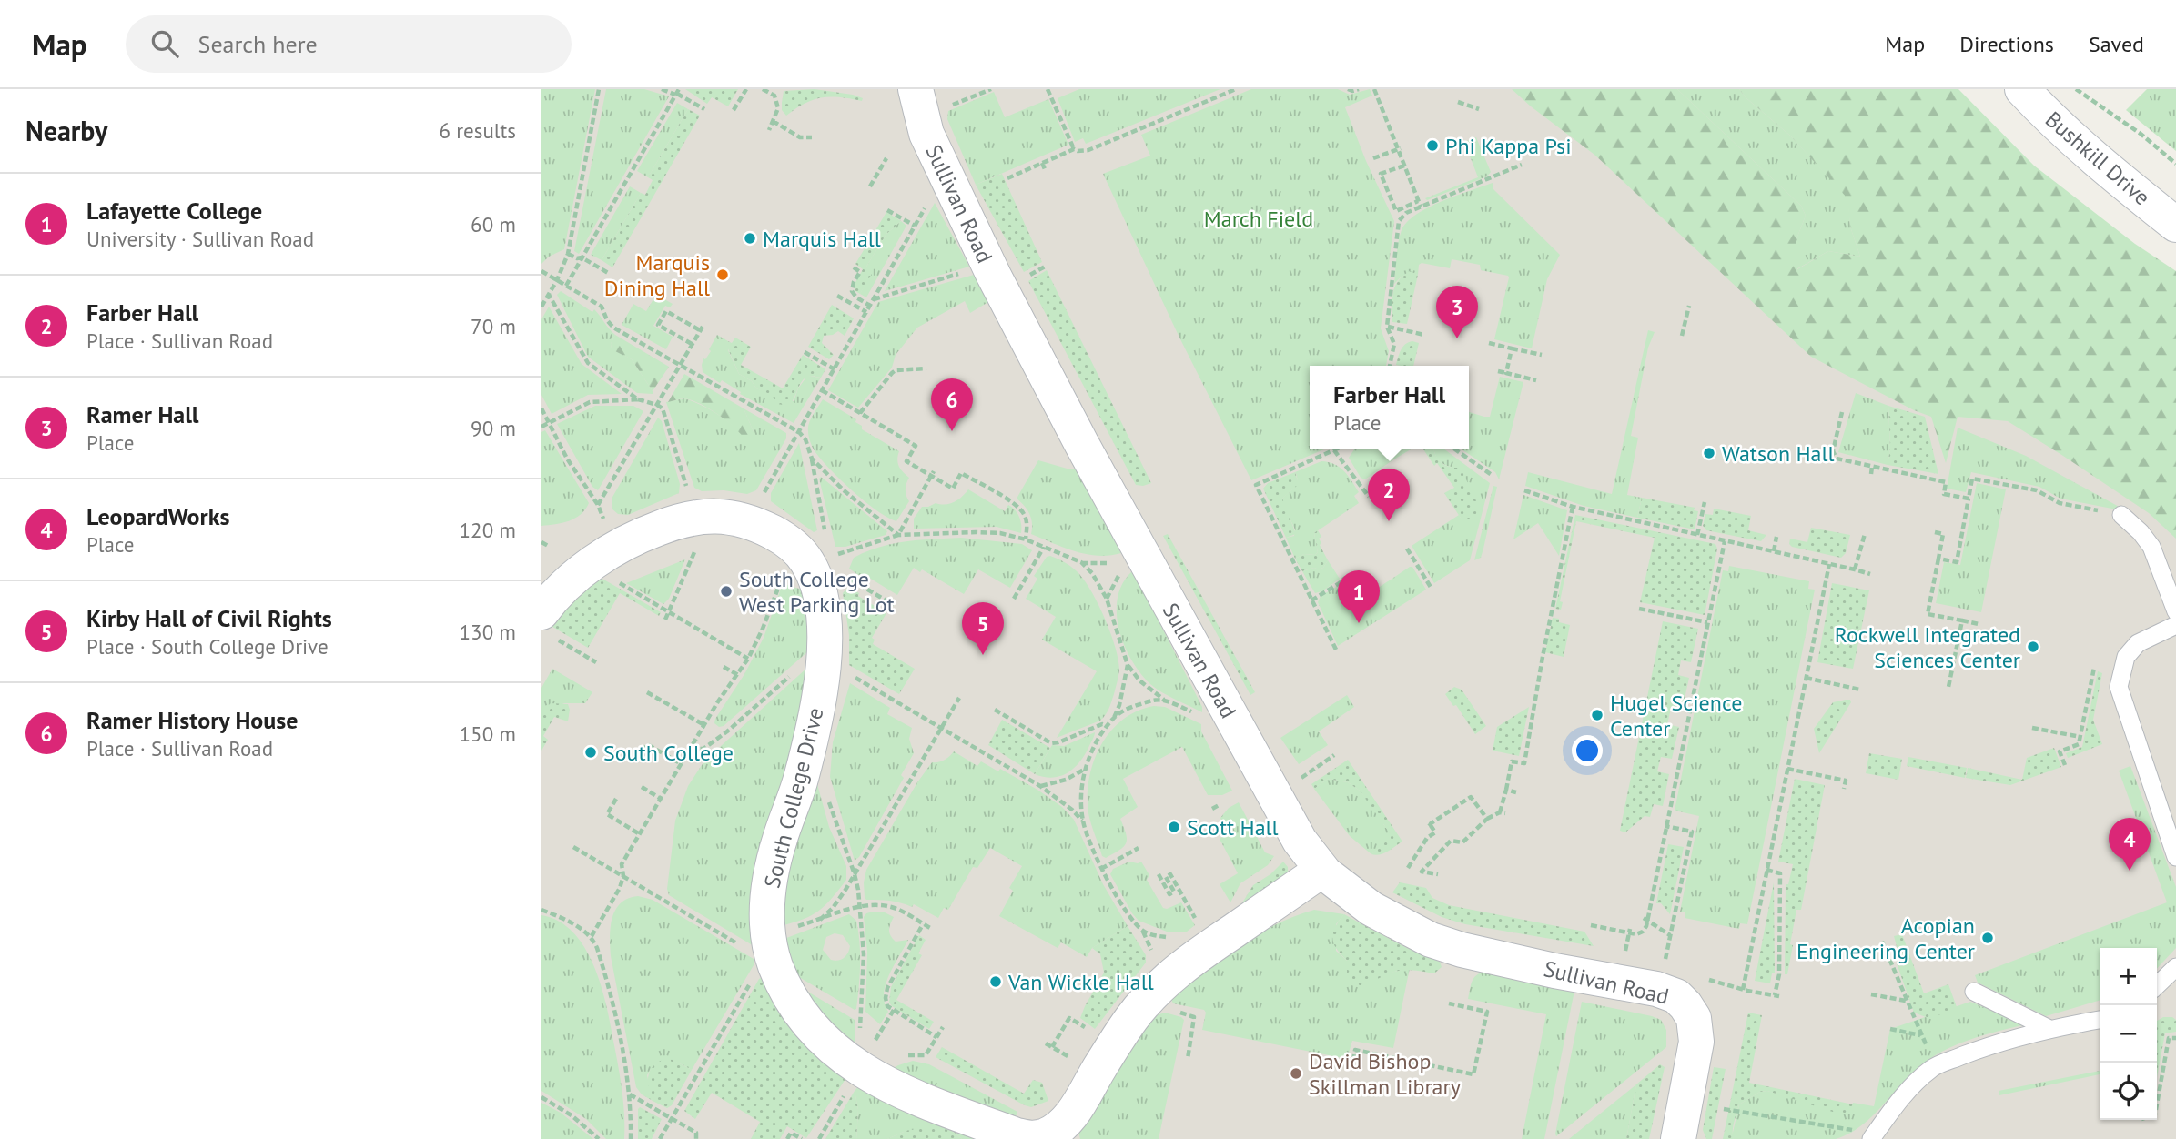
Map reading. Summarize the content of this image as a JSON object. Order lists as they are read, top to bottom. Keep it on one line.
{"streets":{"street":["Bushkill Drive","Sullivan Road","South College Drive"]},"crossings":[["Sullivan Road","South College Drive"]],"parks":["March Field"],"places":["Phi Kappa Psi","Marquis Hall","Marquis Dining Hall","Watson Hall","South College West Parking Lot","Rockwell Integrated Sciences Center","Hugel Science Center","South College","Scott Hall","Acopian Engineering Center","Van Wickle Hall","David Bishop Skillman Library"],"page":{"header":"Map","search":"Search here","nav":["Map","Directions","Saved"],"heading":["Nearby","6 results"],"list":[{"mark":"1","name":"Lafayette College","note":"University · Sullivan Road","value":"60 m"},{"mark":"2","name":"Farber Hall","note":"Place · Sullivan Road","value":"70 m"},{"mark":"3","name":"Ramer Hall","note":"Place","value":"90 m"},{"mark":"4","name":"LeopardWorks","note":"Place","value":"120 m"},{"mark":"5","name":"Kirby Hall of Civil Rights","note":"Place · South College Drive","value":"130 m"},{"mark":"6","name":"Ramer History House","note":"Place · Sullivan Road","value":"150 m"}],"pins":["3","6","2","1","5","4"],"popup":["Farber Hall","Place"],"map_buttons":["+","−"]}}
